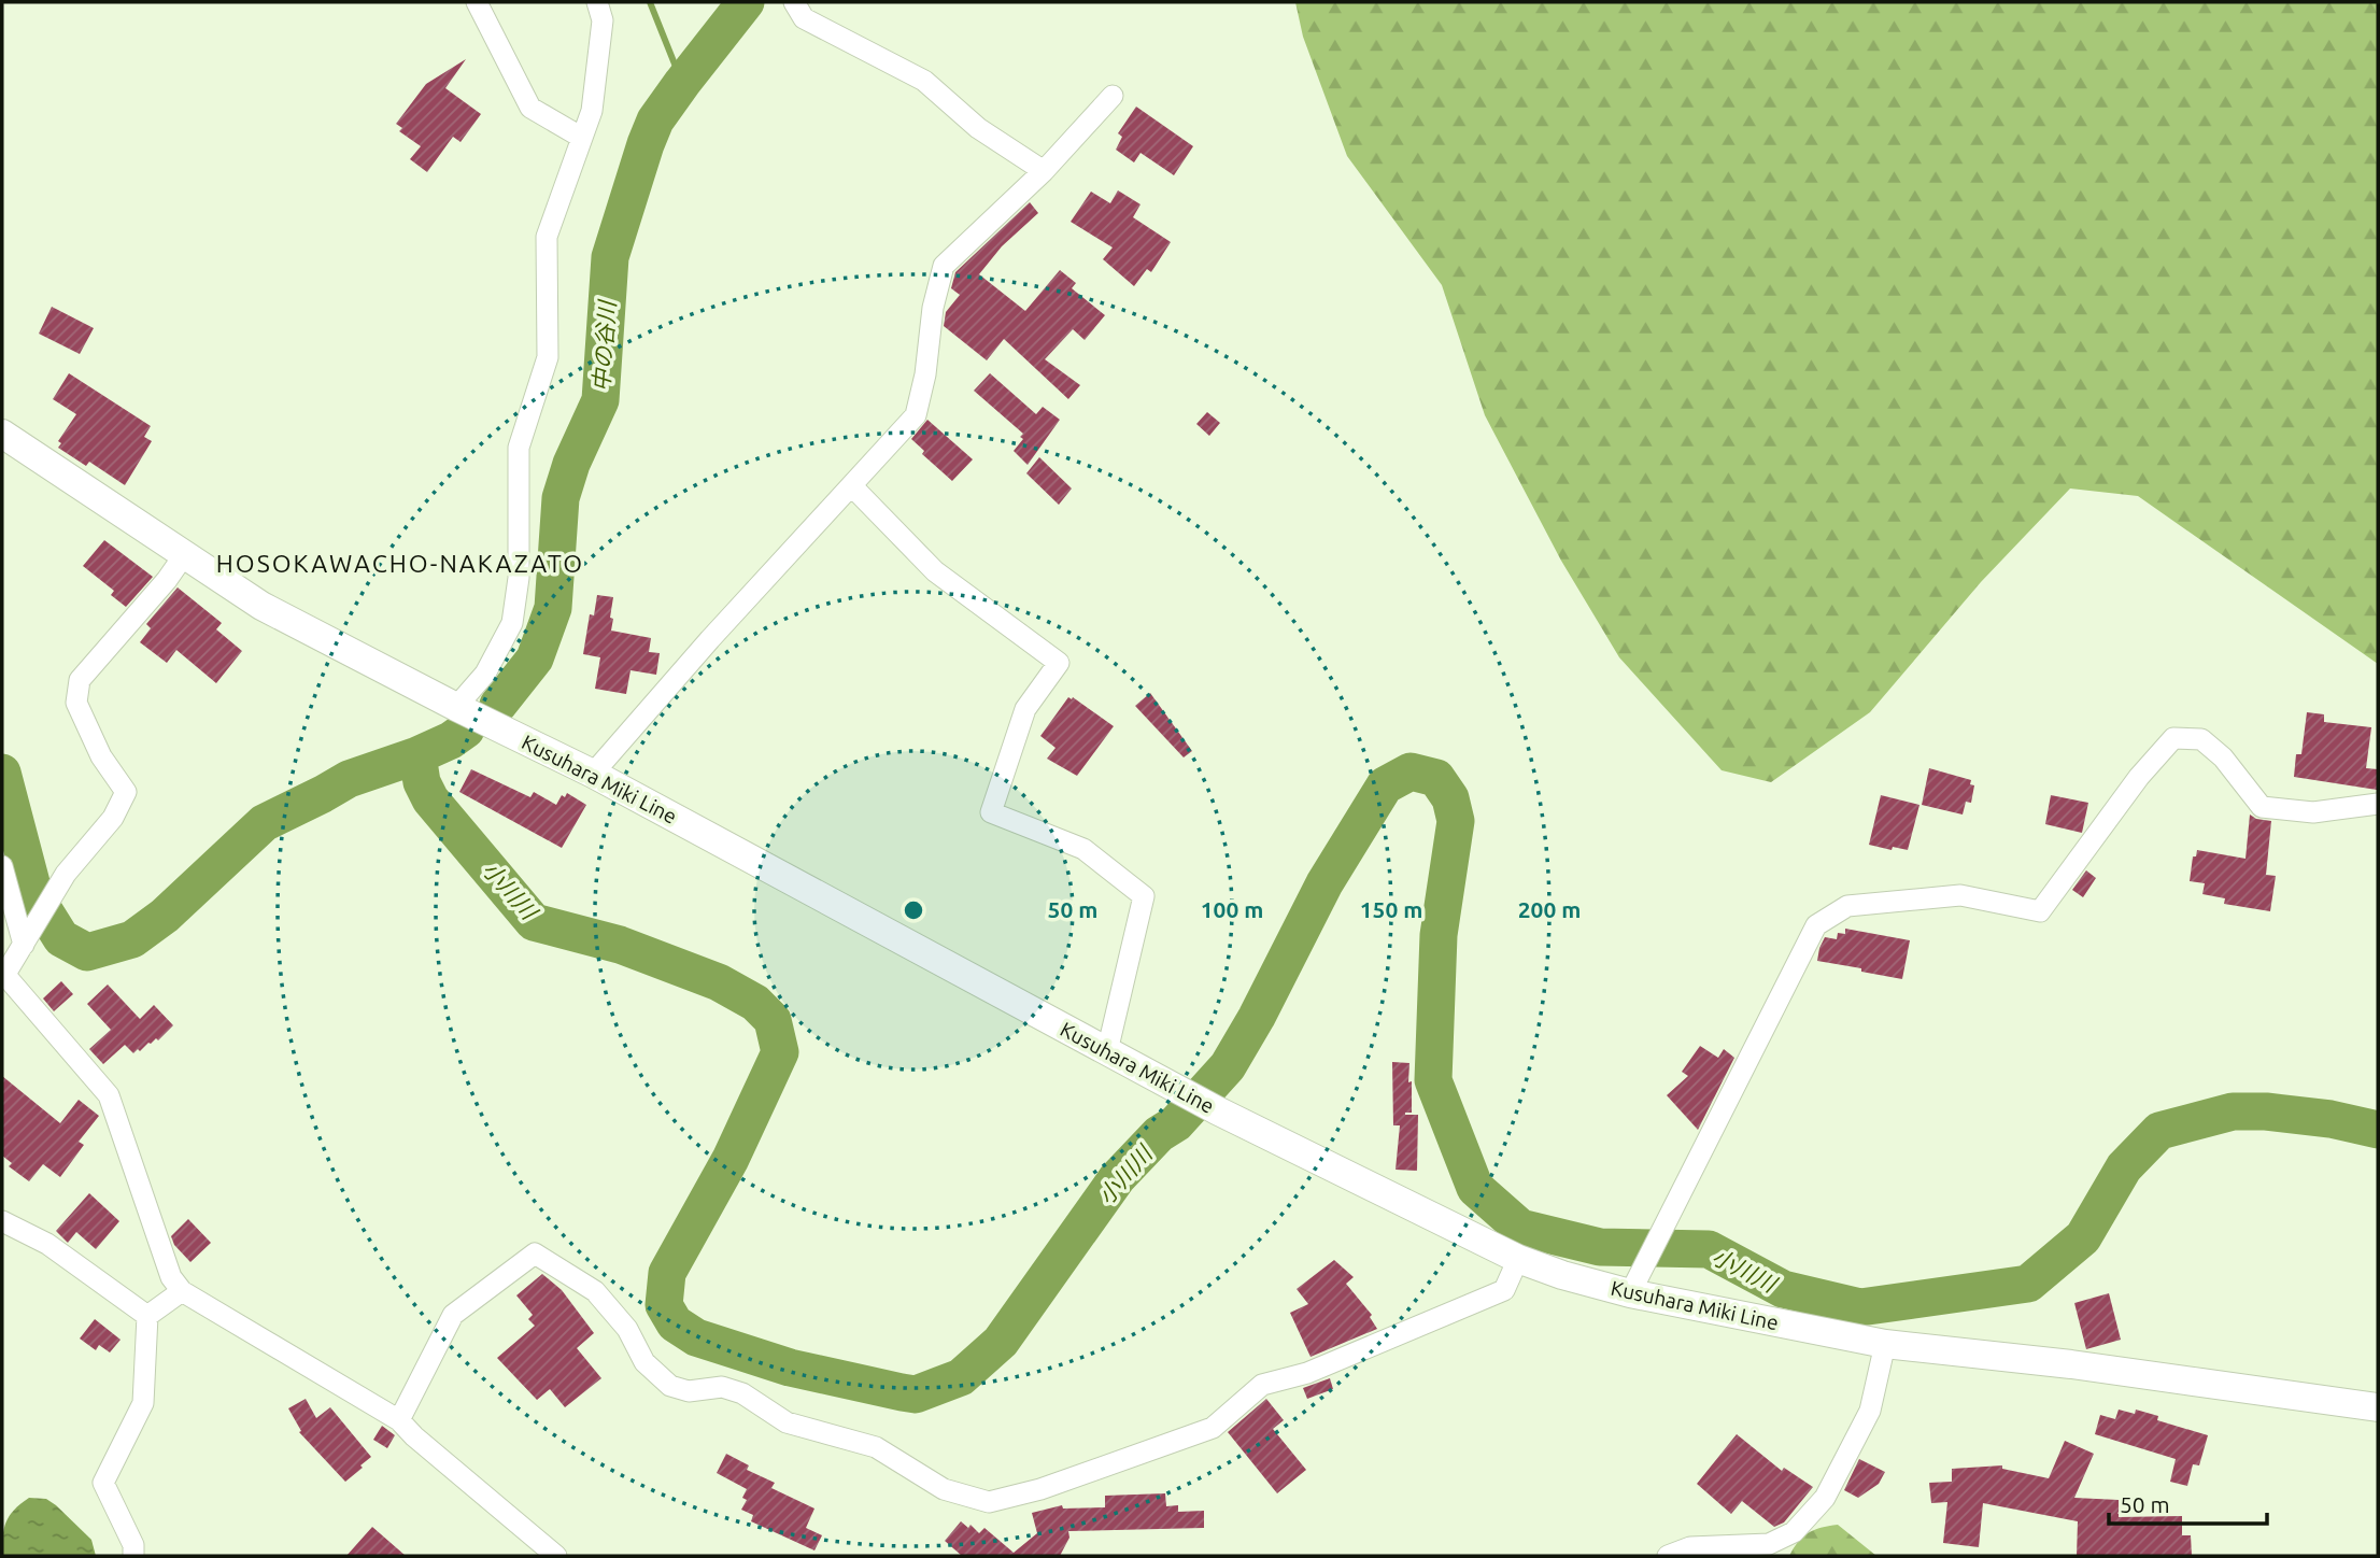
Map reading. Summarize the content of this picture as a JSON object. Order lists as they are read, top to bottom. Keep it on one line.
{"streets":{"main road":["Kusuhara Miki Line"]},"districts":["HOSOKAWACHO-NAKAZATO"],"water":["中の谷川","小川川"],"scale_bar":"50 m","rings":["50 m","100 m","150 m","200 m"]}
